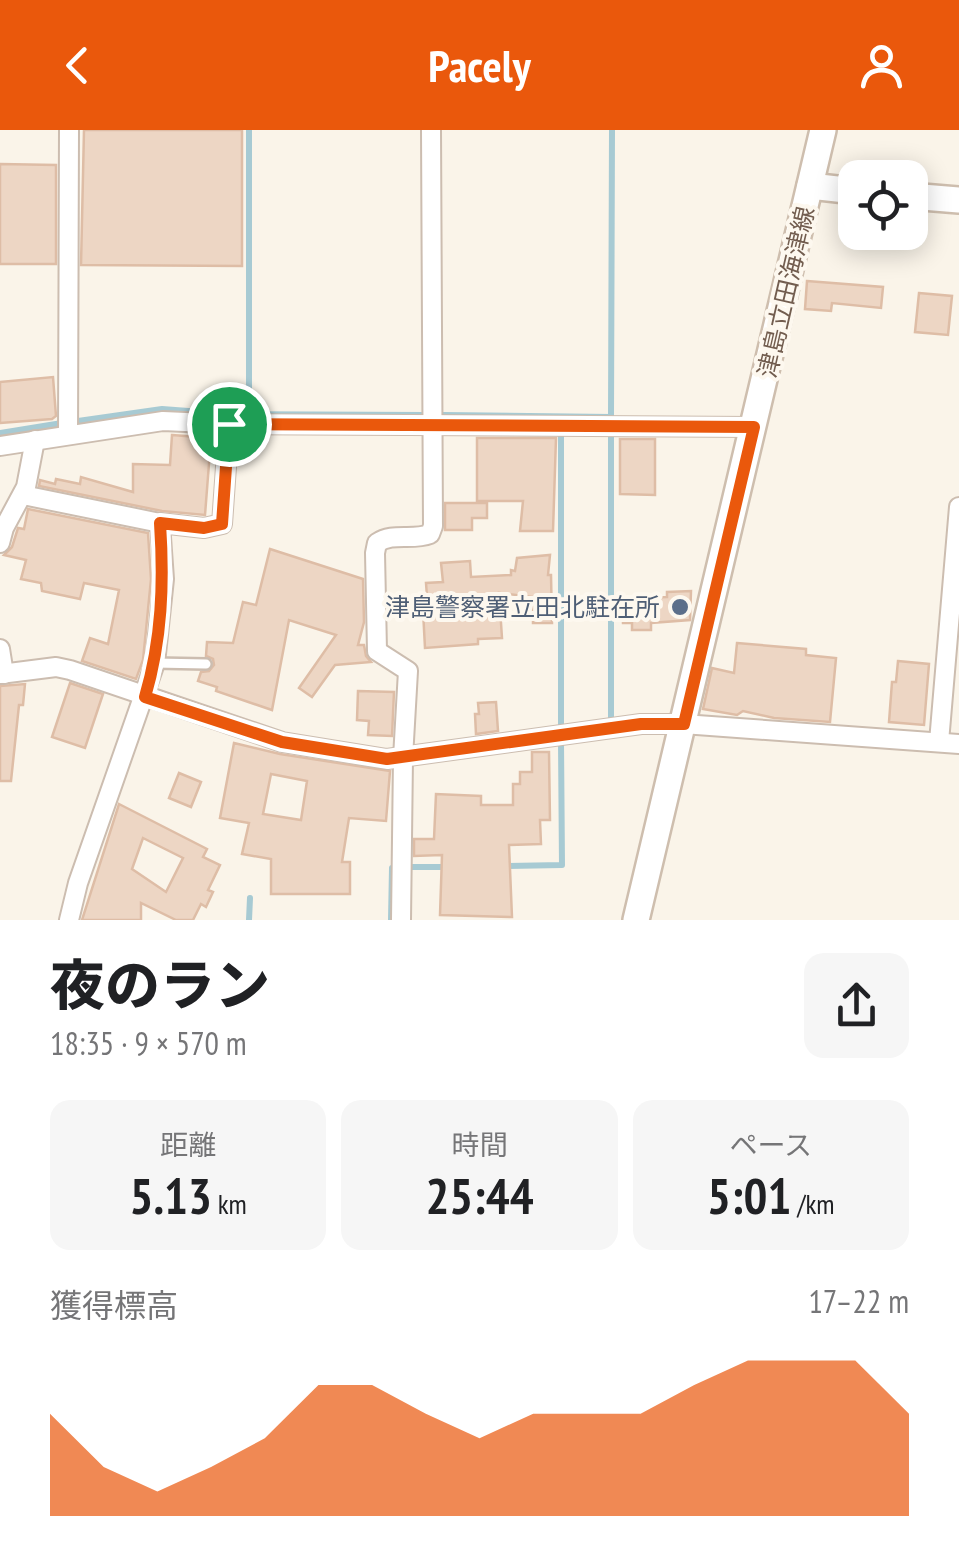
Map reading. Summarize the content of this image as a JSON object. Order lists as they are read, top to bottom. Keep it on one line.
{"streets":{"main road":["津島立田海津線"]},"places":["津島警察署立田北駐在所"],"page":{"header":"Pacely","heading":["夜のラン","18:35 · 9 × 570 m"],"stats":[["距離","5.13 km"],["時間","25:44"],["ペース","5:01 /km"]],"chart":["獲得標高","17–22 m"]}}
